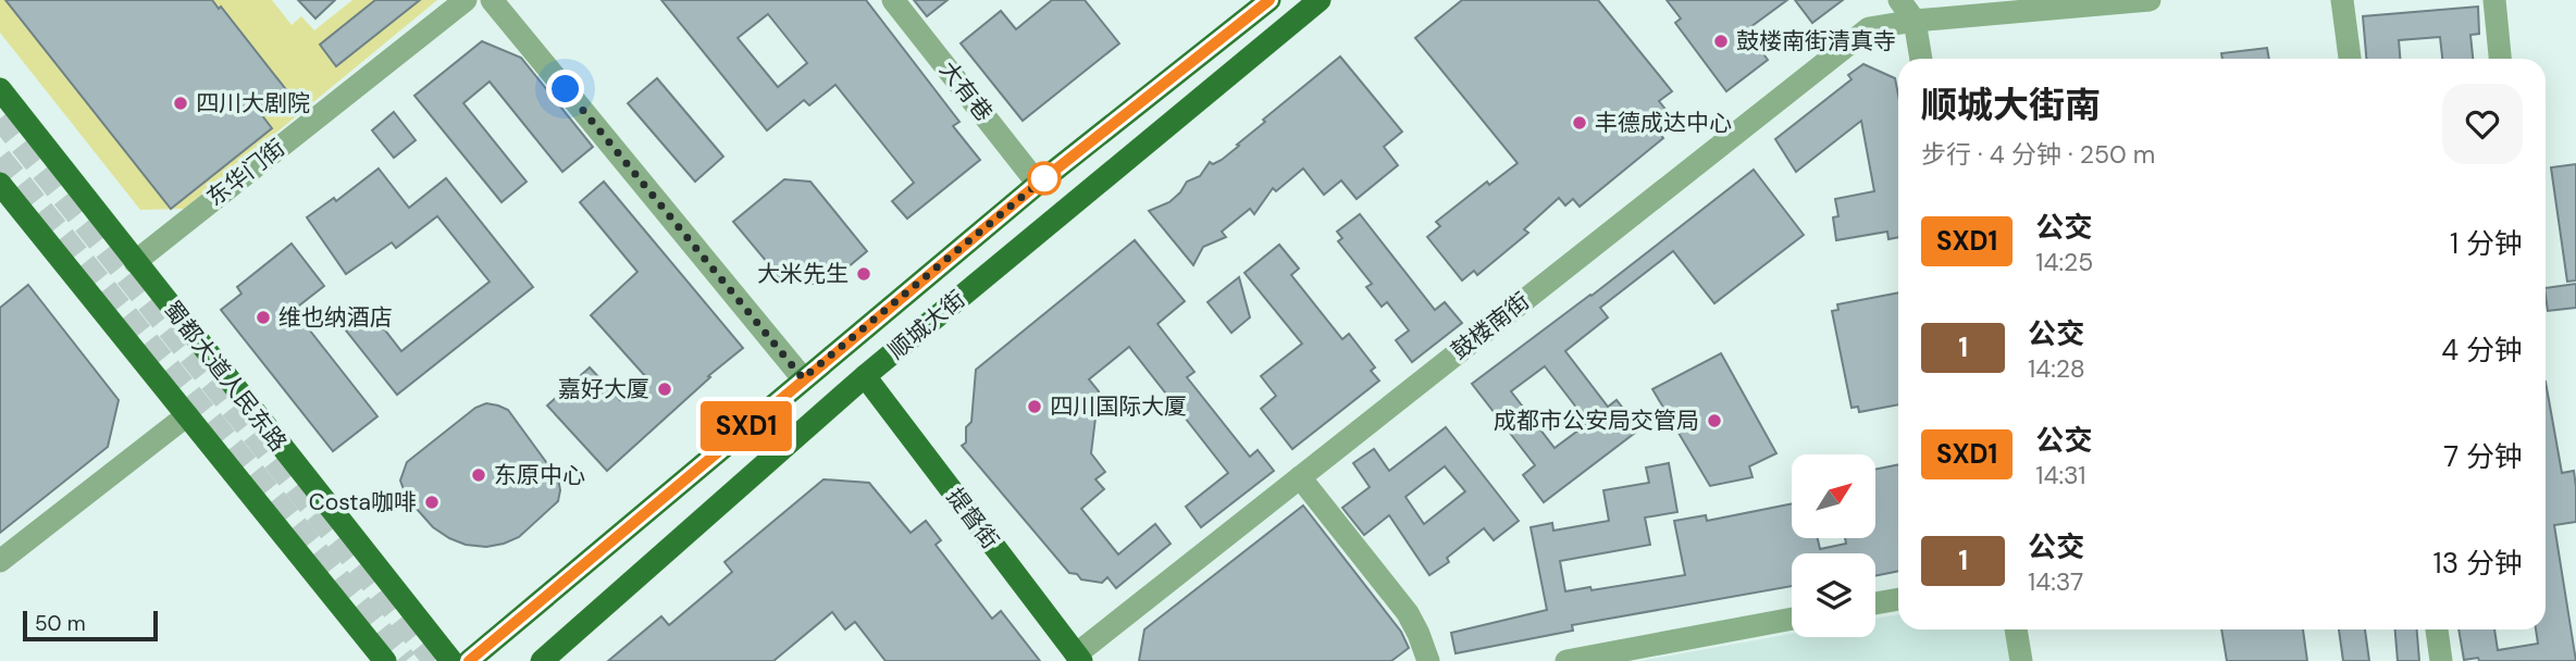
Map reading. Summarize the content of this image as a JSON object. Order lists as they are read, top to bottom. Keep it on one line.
{"streets":{"main road":["顺城大街","蜀都大道人民东路","提督街"],"street":["大有巷","东华门街","鼓楼南街"]},"crossings":[["大有巷","顺城大街"],["东华门街","蜀都大道人民东路"],["顺城大街","提督街"],["鼓楼南街","提督街"]],"places":["鼓楼南街清真寺","四川大剧院","丰德成达中心","大米先生","维也纳酒店","嘉好大厦","四川国际大厦","成都市公安局交管局","东原中心","Costa咖啡"],"lines":["bus line SXD1"],"scale_bar":"50 m","north":"top right","page":{"on_map":"SXD1","heading":["顺城大街南","步行 · 4 分钟 · 250 m"],"list":[{"mark":"SXD1","name":"公交","note":"14:25","value":"1 分钟"},{"mark":"1","name":"公交","note":"14:28","value":"4 分钟"},{"mark":"SXD1","name":"公交","note":"14:31","value":"7 分钟"},{"mark":"1","name":"公交","note":"14:37","value":"13 分钟"}],"scale":"50 m"}}
